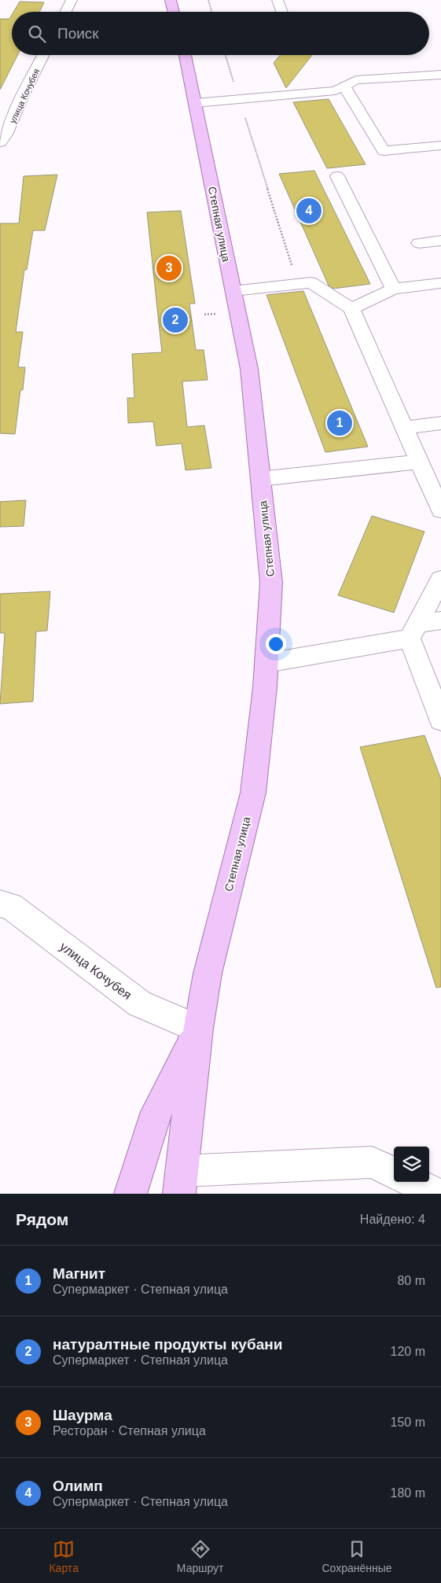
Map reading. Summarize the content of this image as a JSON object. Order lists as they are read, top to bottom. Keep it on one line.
{"streets":{"main road":["Степная улица"],"street":["улица Кочубея"]},"crossings":[["улица Кочубея","Степная улица"]],"page":{"search":"Поиск","pins":["4","3","2","1"],"heading":["Рядом","Найдено: 4"],"list":[{"mark":"1","name":"Магнит","note":"Супермаркет · Степная улица","value":"80 m"},{"mark":"2","name":"натуралтные продукты кубани","note":"Супермаркет · Степная улица","value":"120 m"},{"mark":"3","name":"Шаурма","note":"Ресторан · Степная улица","value":"150 m"},{"mark":"4","name":"Олимп","note":"Супермаркет · Степная улица","value":"180 m"}],"nav":["Карта","Маршрут","Сохранённые"]}}
